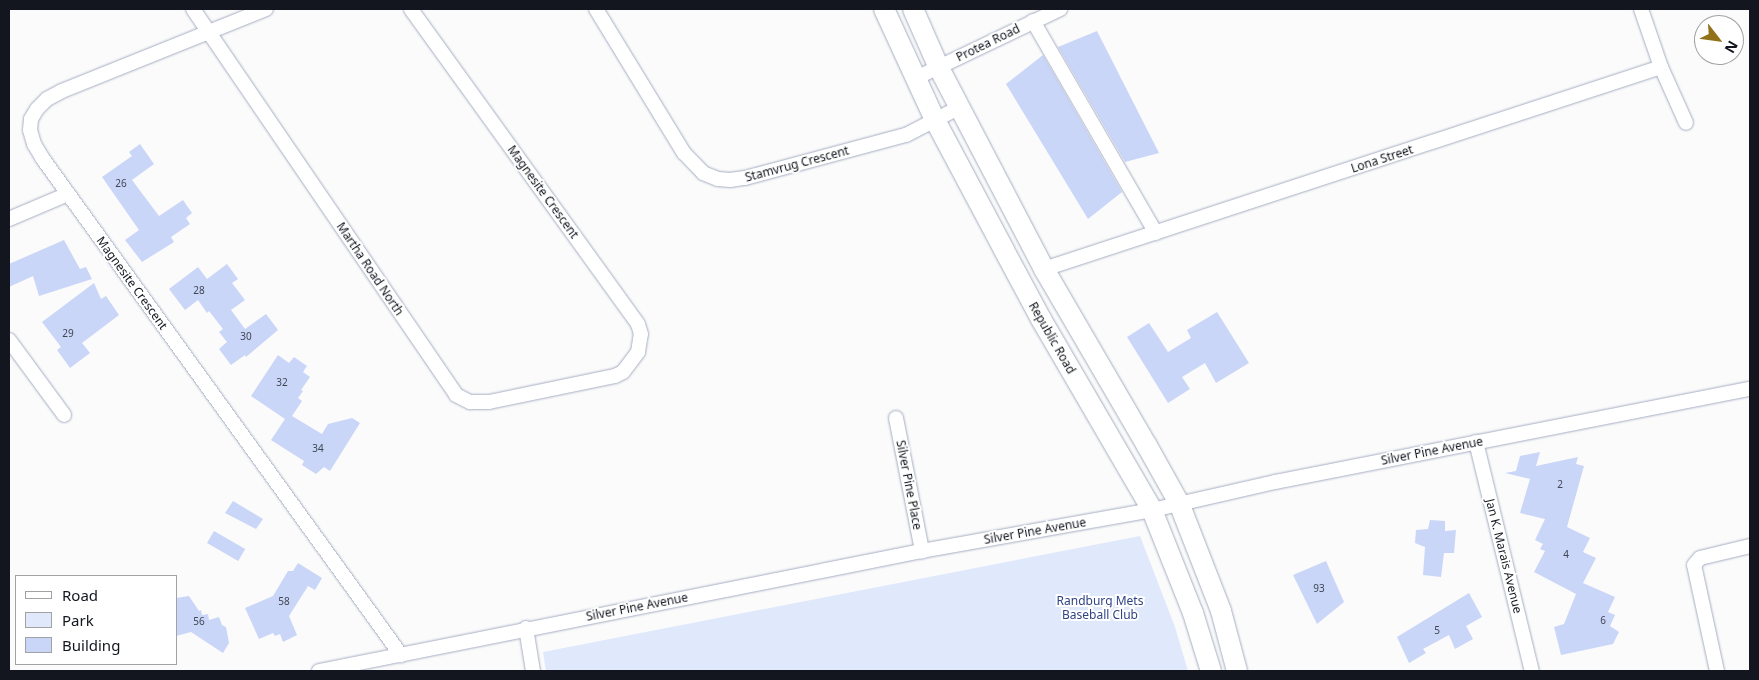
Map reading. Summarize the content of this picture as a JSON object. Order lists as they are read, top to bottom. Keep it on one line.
{"streets":{"main road":["Republic Road"],"street":["Protea Road","Lona Street","Stamvrug Crescent","Magnesite Crescent","Martha Road North","Silver Pine Avenue","Silver Pine Place","Jan K. Marais Avenue"]},"crossings":[["Protea Road","Republic Road"],["Stamvrug Crescent","Republic Road"],["Magnesite Crescent","Martha Road North"],["Magnesite Crescent","Silver Pine Avenue"],["Republic Road","Silver Pine Avenue"],["Silver Pine Avenue","Silver Pine Place"],["Silver Pine Avenue","Jan K. Marais Avenue"]],"parks":["Randburg Mets Baseball Club"],"house_numbers":["26","28","29","30","32","34","2","4","93","58","6","56","5"],"legend":["Road","Park","Building"],"north":"bottom right"}
